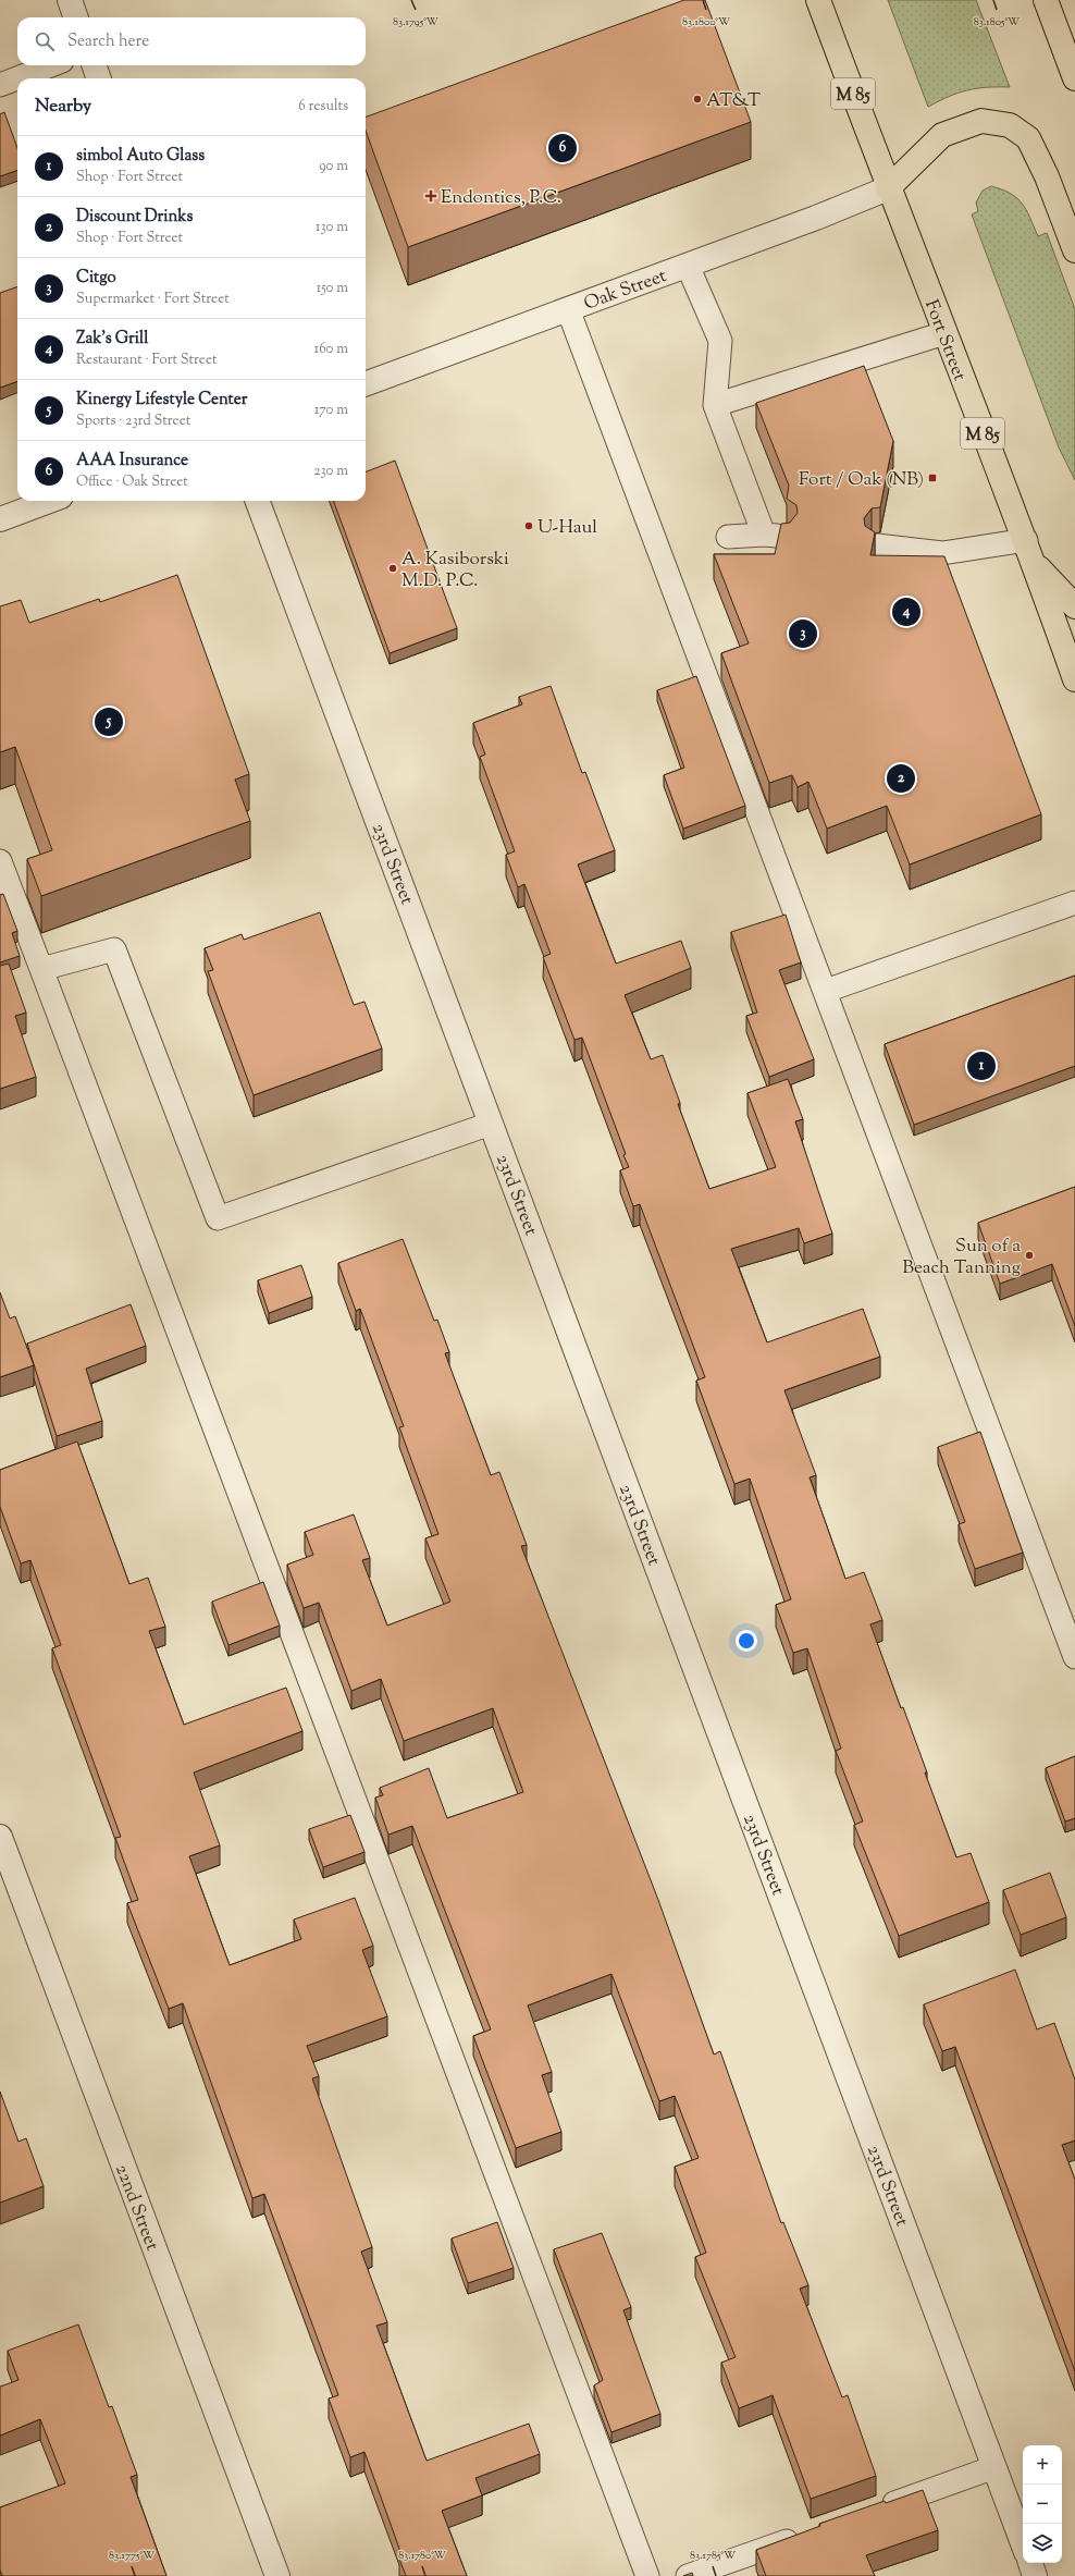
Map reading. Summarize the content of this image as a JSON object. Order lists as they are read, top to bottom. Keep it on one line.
{"streets":{"main road":["M 85","Fort Street"],"street":["Oak Street","23rd Street","22nd Street"]},"crossings":[["Oak Street","Fort Street"]],"places":{"other":["AT&T","U-Haul","A. Kasiborski M.D. P.C.","Sun of a Beach Tanning"],"health":["Endontics, P.C."],"transit":["Fort / Oak (NB)"]},"page":{"search":"Search here","heading":["Nearby","6 results"],"pins":["6","4","3","5","2","1"],"list":[{"mark":"1","name":"simbol Auto Glass","note":"Shop · Fort Street","value":"90 m"},{"mark":"2","name":"Discount Drinks","note":"Shop · Fort Street","value":"130 m"},{"mark":"3","name":"Citgo","note":"Supermarket · Fort Street","value":"150 m"},{"mark":"4","name":"Zak's Grill","note":"Restaurant · Fort Street","value":"160 m"},{"mark":"5","name":"Kinergy Lifestyle Center","note":"Sports · 23rd Street","value":"170 m"},{"mark":"6","name":"AAA Insurance","note":"Office · Oak Street","value":"230 m"}],"map_buttons":["+","−"]},"coordinates":["83.1795°W","83.1800°W","83.1805°W","83.1775°W","83.1780°W","83.1785°W"]}
